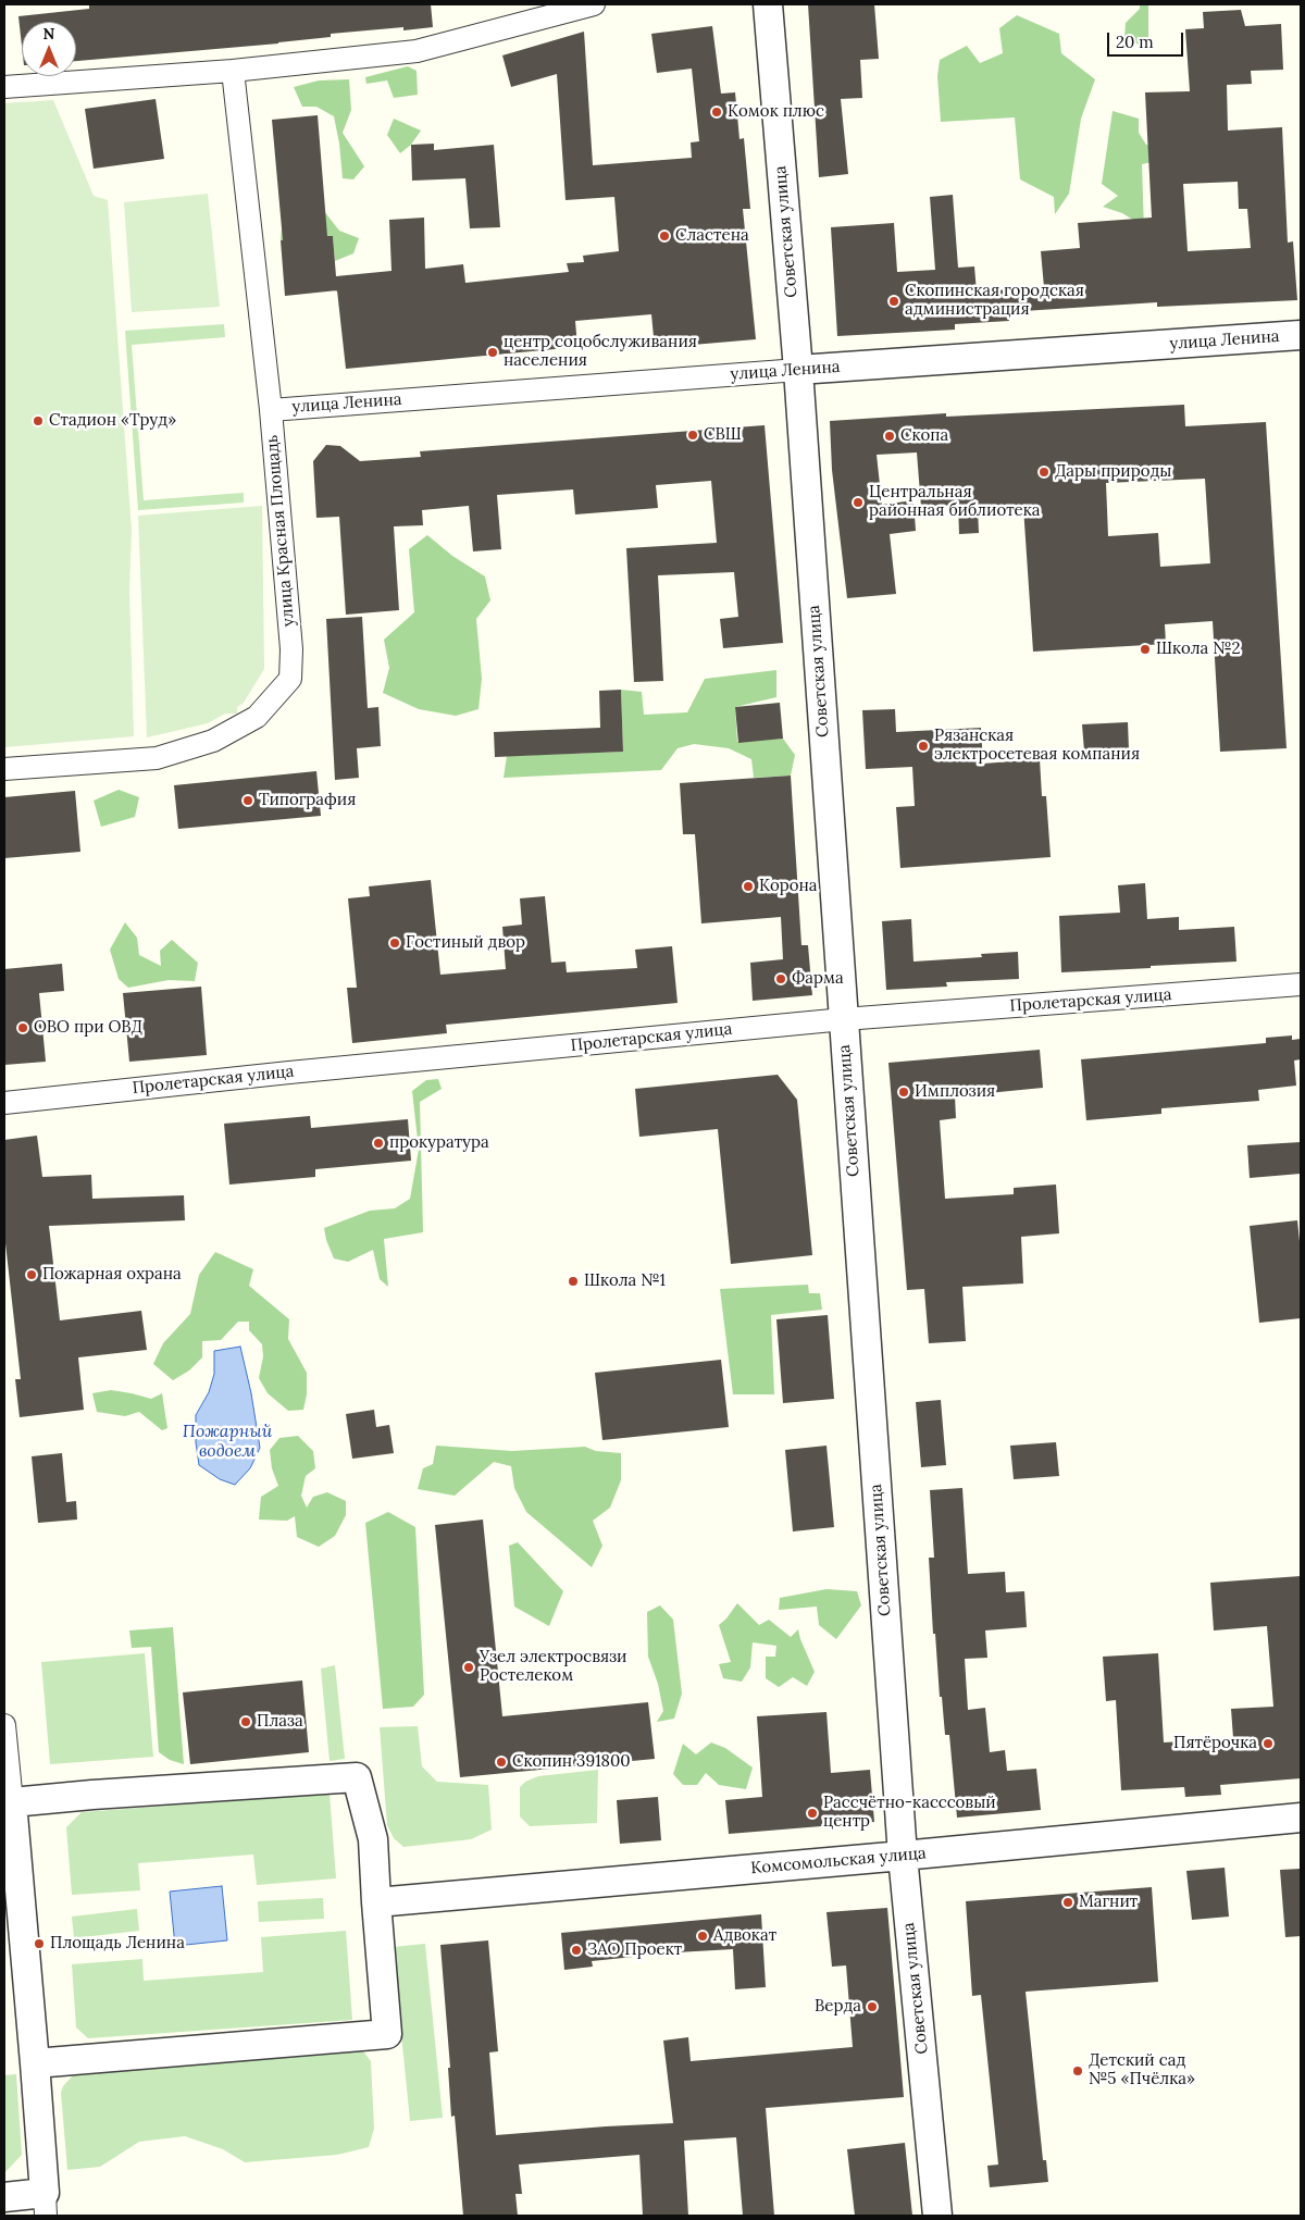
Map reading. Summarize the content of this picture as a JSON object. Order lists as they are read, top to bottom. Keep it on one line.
{"streets":{"street":["Советская улица","улица Ленина","улица Красная Площадь","Пролетарская улица","Комсомольская улица"]},"crossings":[["Советская улица","улица Ленина"],["Советская улица","Пролетарская улица"],["Советская улица","Комсомольская улица"],["улица Ленина","улица Красная Площадь"]],"water":["Пожарный водоем"],"places":["Комок плюс","Сластена","Скопинская городская администрация","центр соцобслуживания населения","Стадион «Труд»","СВШ","Скопа","Дары природы","Центральная районная библиотека","Школа №2","Рязанская электросетевая компания","Типография","Корона","Гостиный двор","Фарма","ОВО при ОВД","Имплозия","прокуратура","Пожарная охрана","Школа №1","Узел электросвязи Ростелеком","Плаза","Пятёрочка","Скопин 391800","Рассчётно-касссовый центр","Магнит","Адвокат","Площадь Ленина","ЗАО Проект","Верда","Детский сад №5 «Пчёлка»"],"scale_bar":"20 m","north":"top"}
